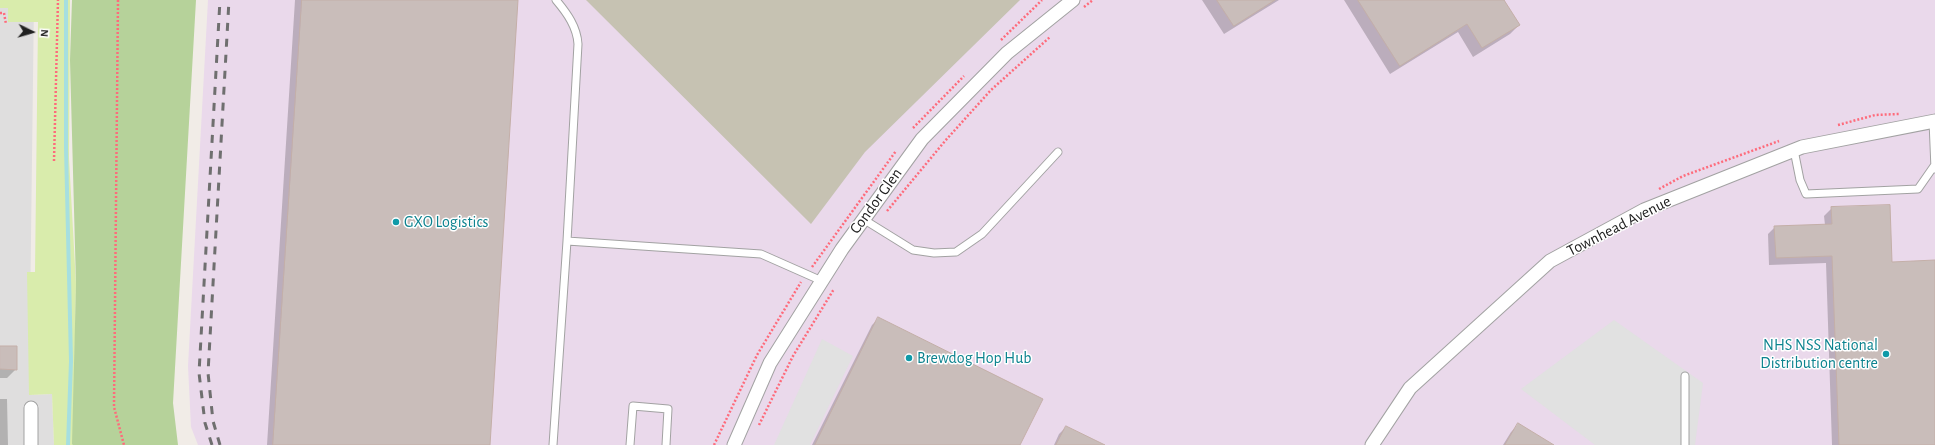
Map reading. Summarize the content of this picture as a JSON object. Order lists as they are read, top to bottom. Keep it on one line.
{"streets":{"street":["Condor Glen","Townhead Avenue"]},"places":["GXO Logistics","NHS NSS National Distribution centre","Brewdog Hop Hub"],"north":"right"}
